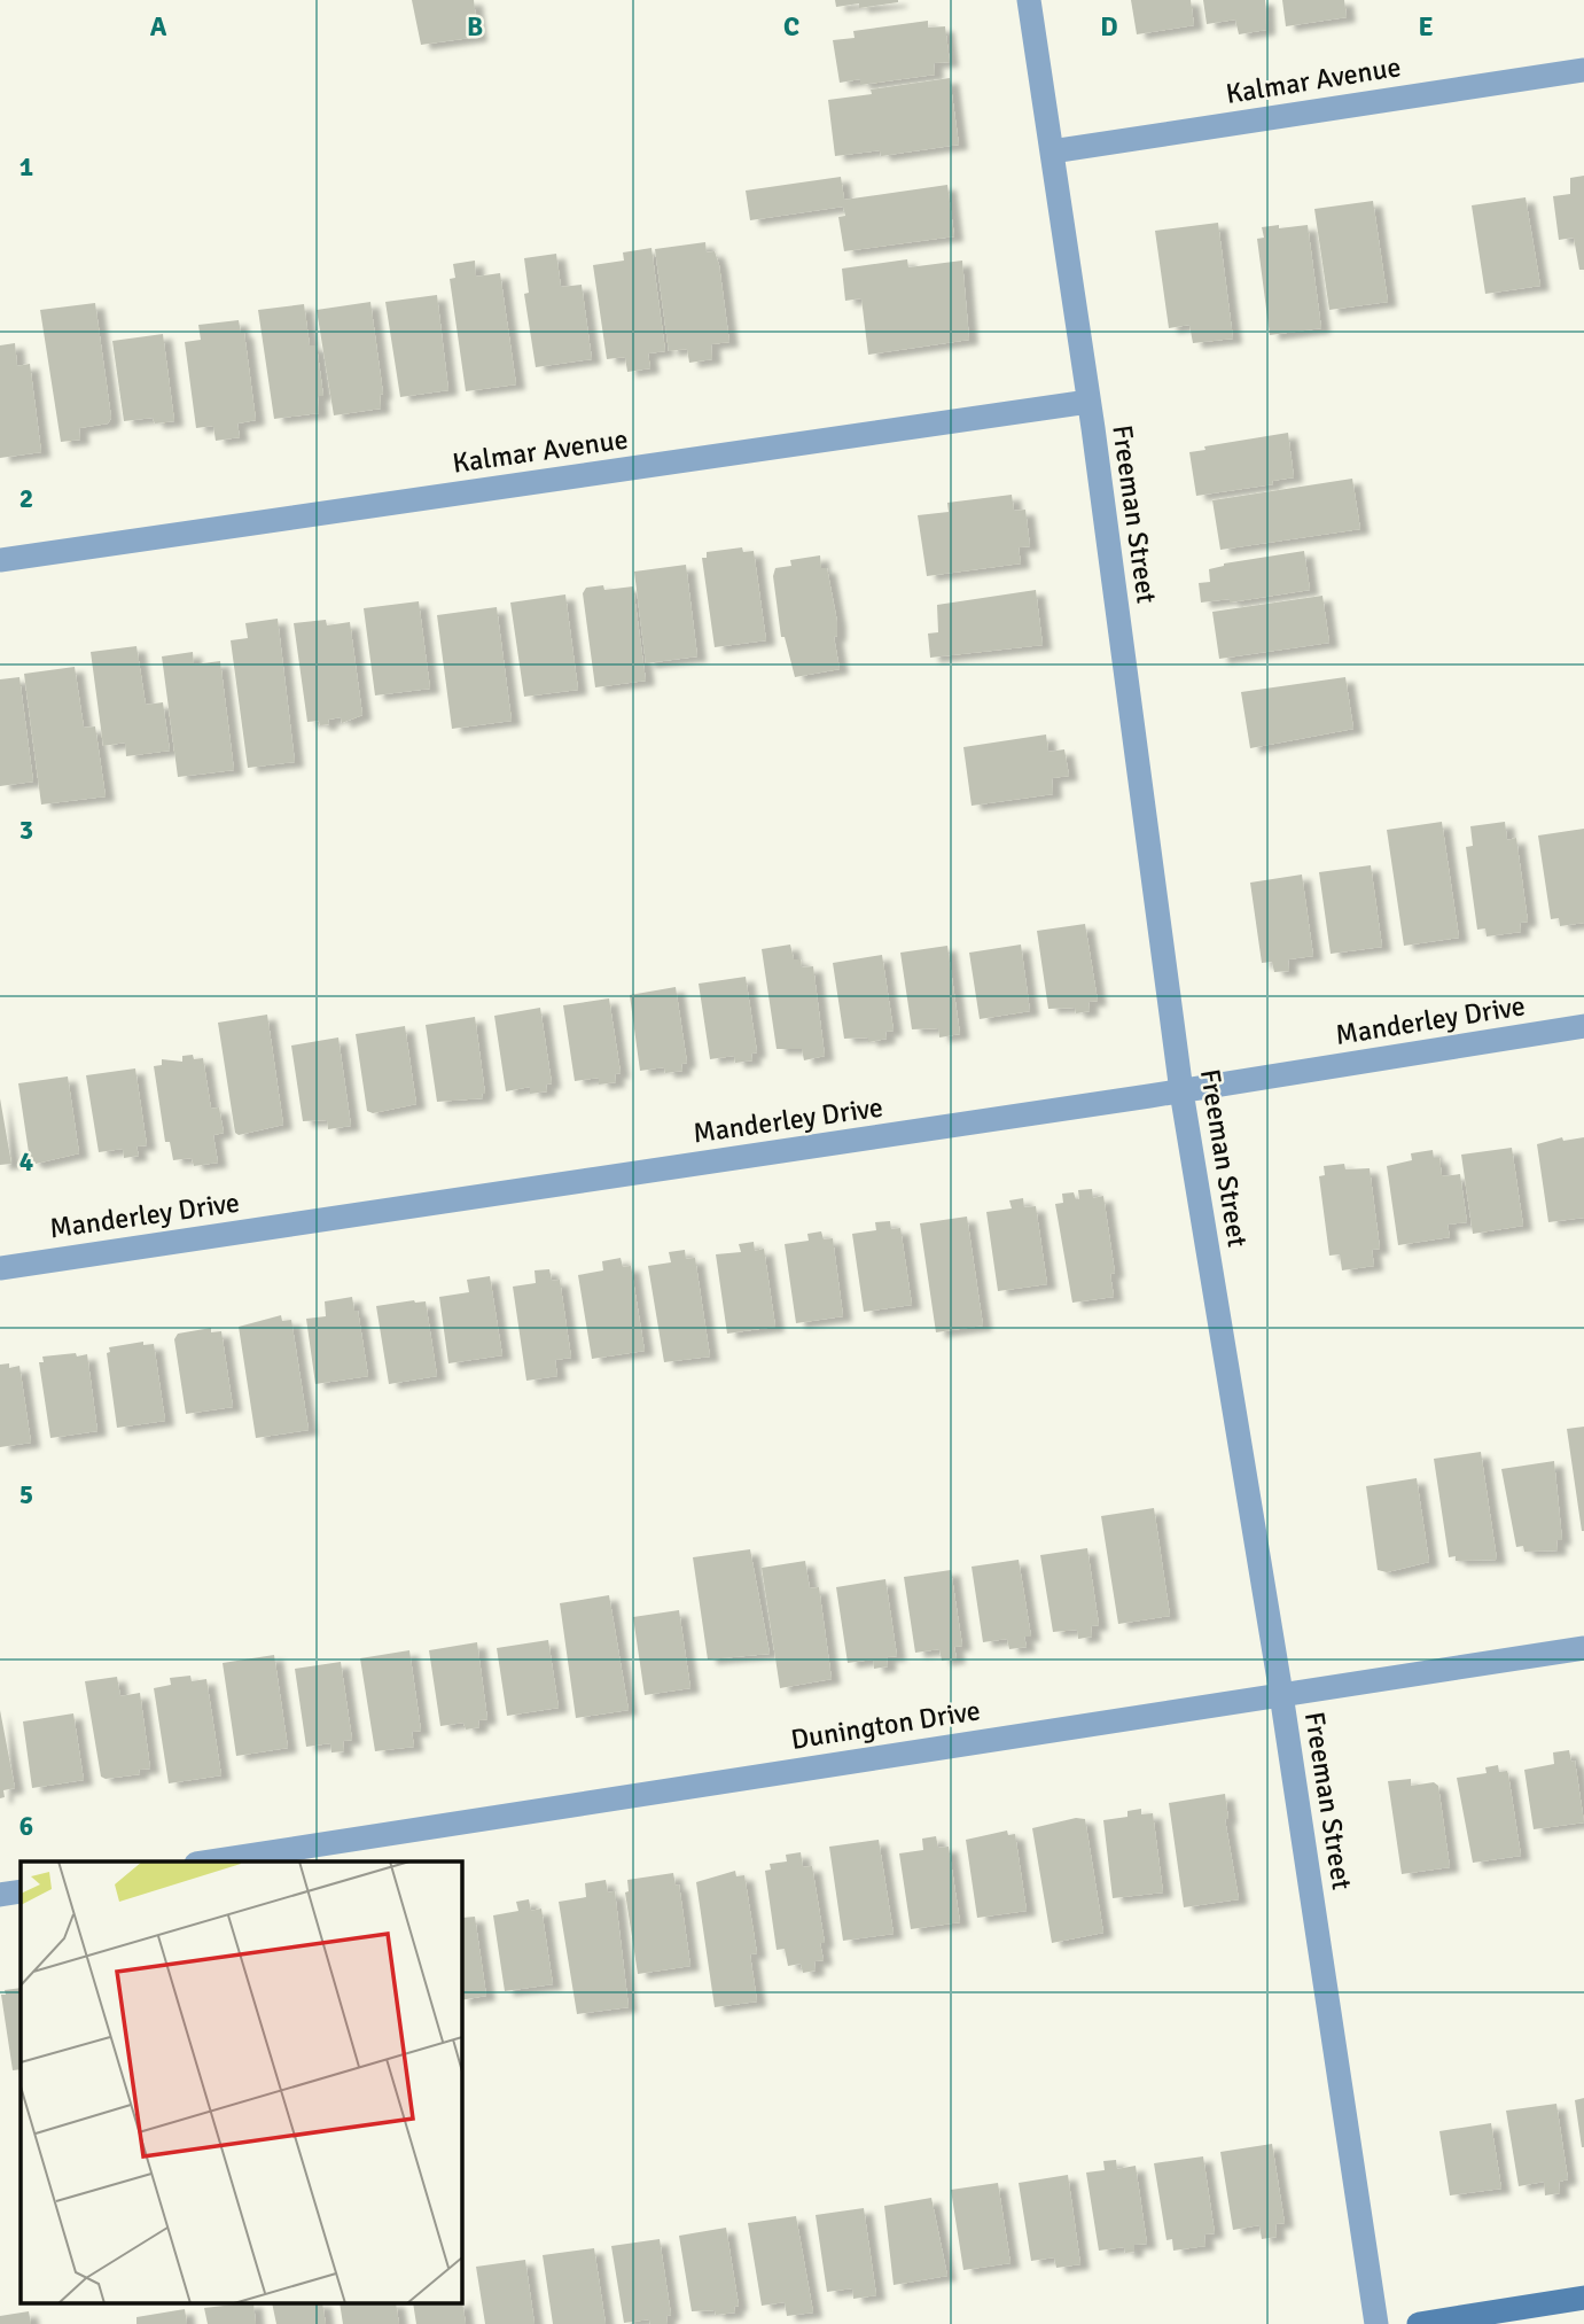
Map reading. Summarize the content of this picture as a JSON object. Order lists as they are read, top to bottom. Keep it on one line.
{"streets":{"street":["Kalmar Avenue","Freeman Street","Manderley Drive","Dunington Drive"]},"crossings":[["Kalmar Avenue","Freeman Street"],["Freeman Street","Manderley Drive"],["Freeman Street","Dunington Drive"]],"grid":{"columns":["A","B","C","D","E"],"rows":["1","2","3","4","5","6"]}}
